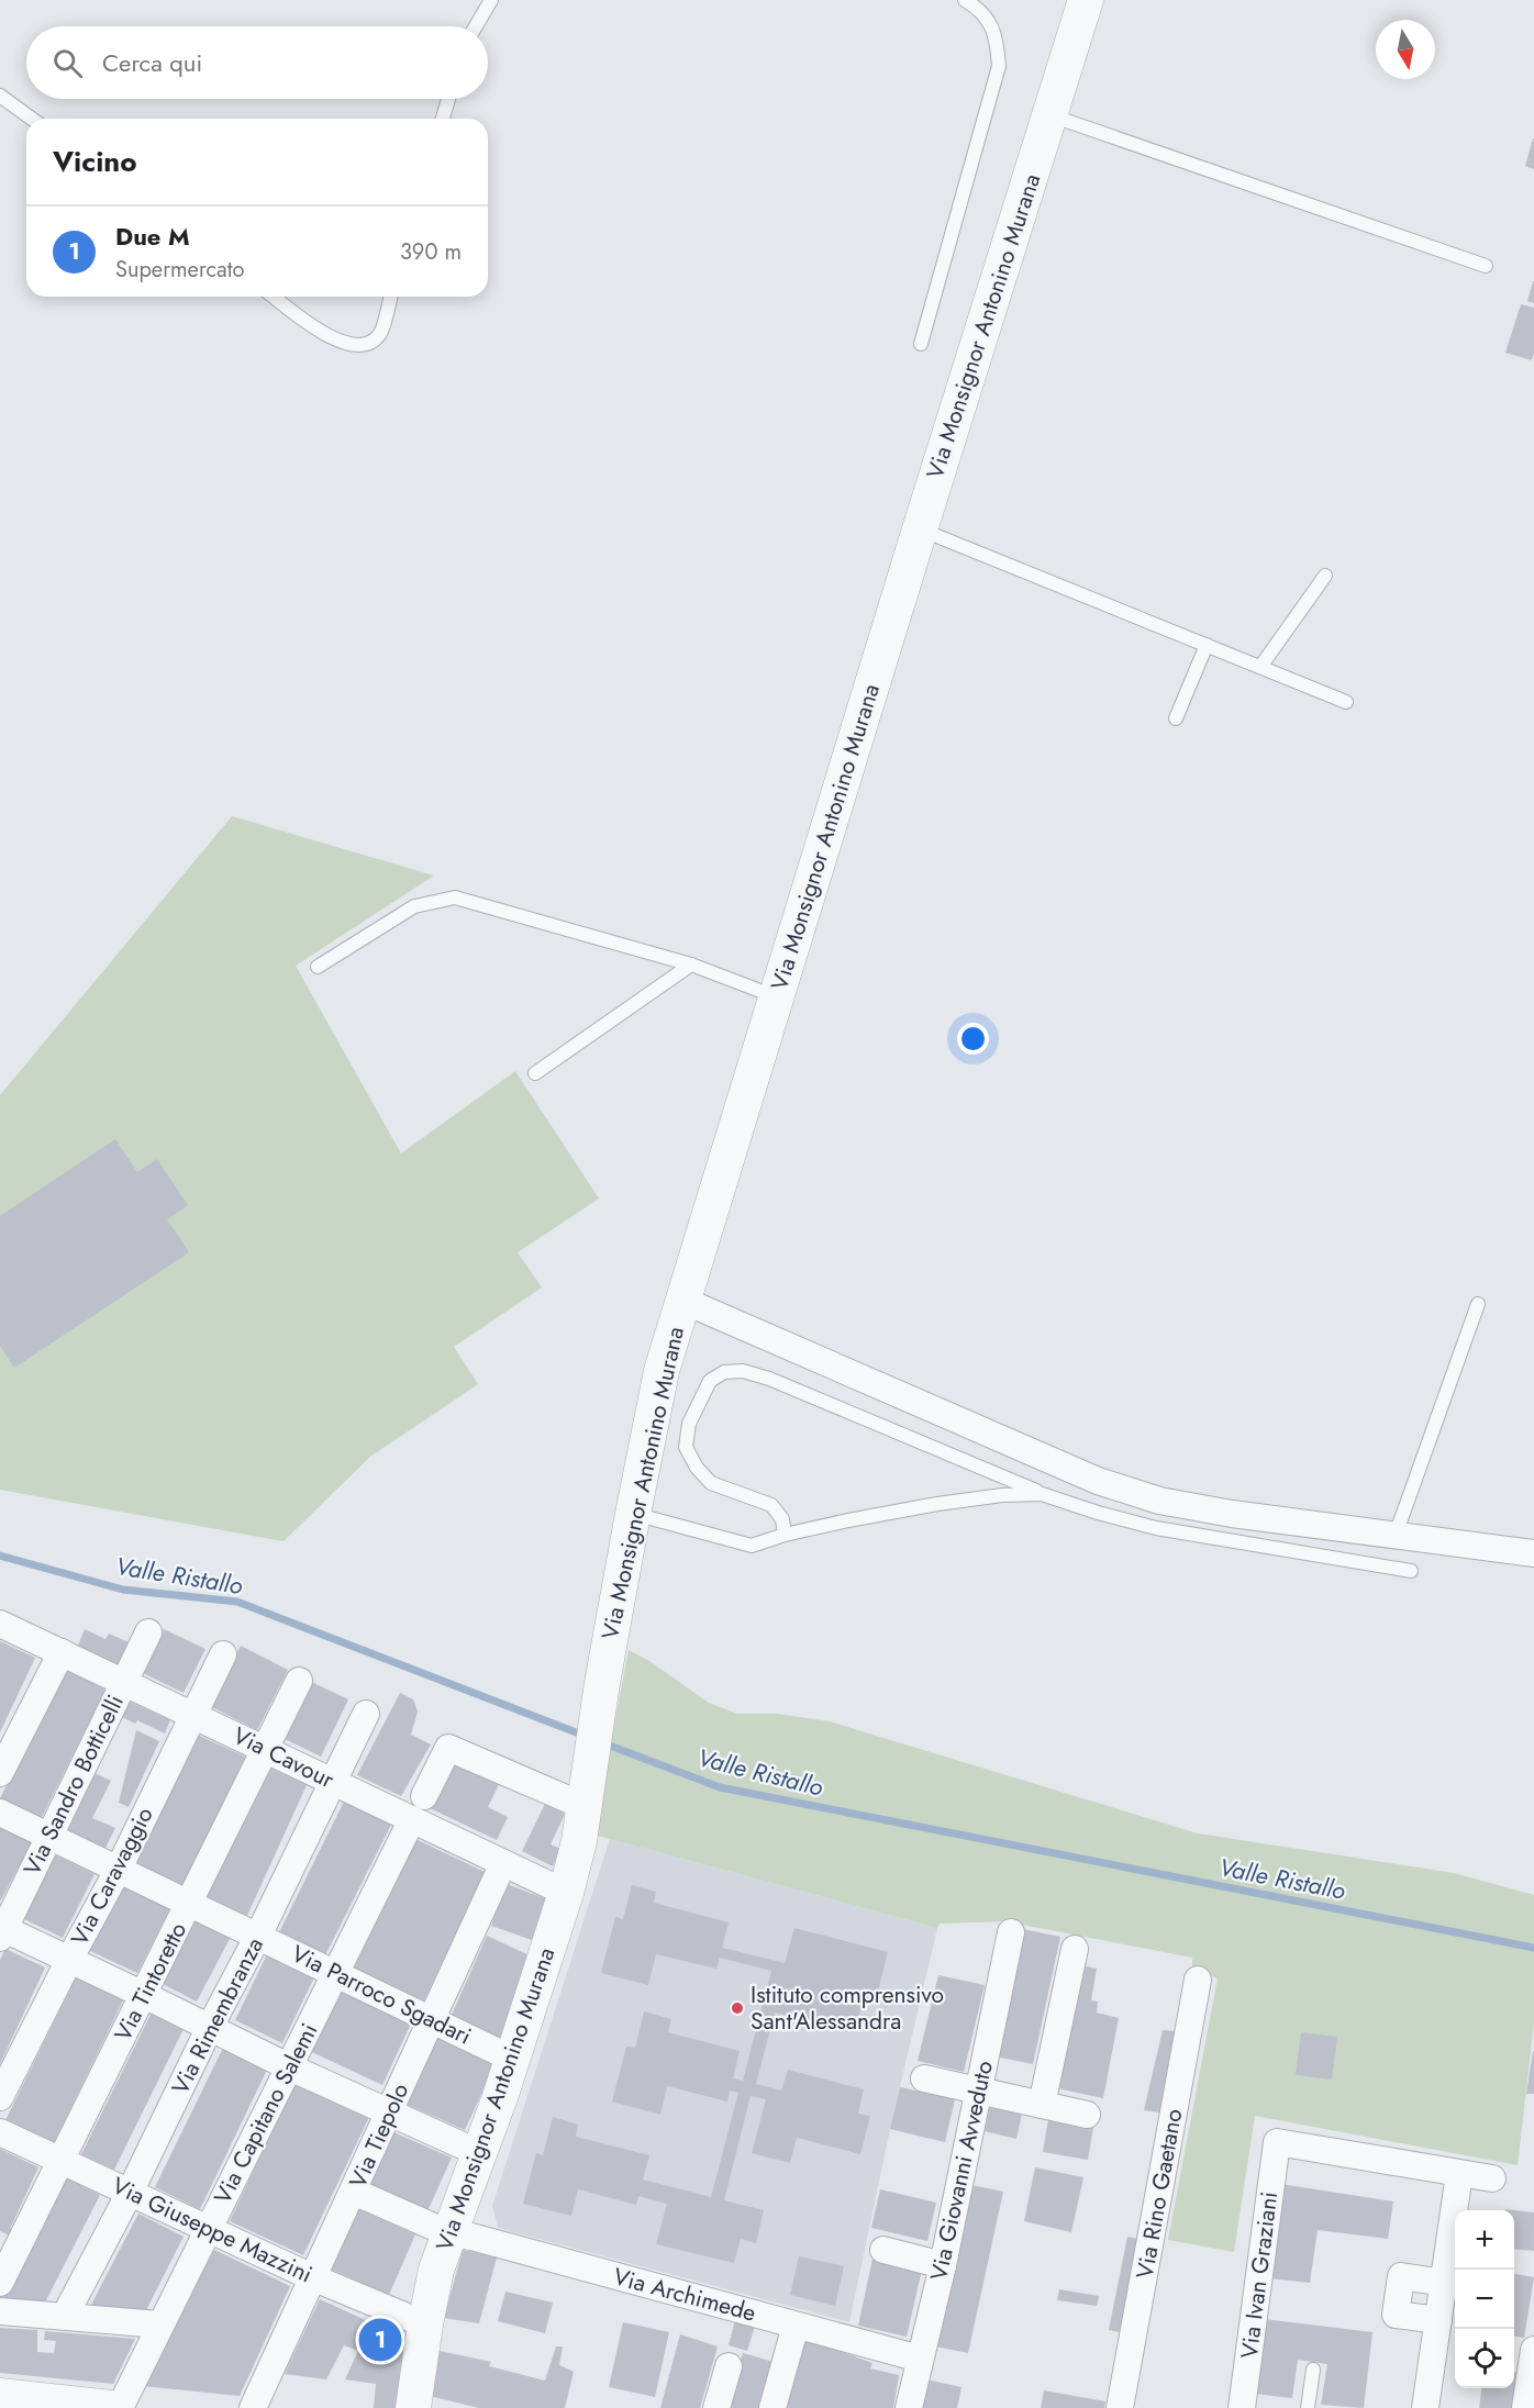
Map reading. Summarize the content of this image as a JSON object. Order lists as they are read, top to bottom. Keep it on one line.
{"streets":{"street":["Via Monsignor Antonino Murana","Via Cavour","Via Sandro Botticelli","Via Caravaggio","Via Tintoretto","Via Parroco Sgadari","Via Rimembranza","Via Capitano Salemi","Via Tiepolo","Via Giovanni Avveduto","Via Rino Gaetano","Via Giuseppe Mazzini","Via Ivan Graziani","Via Archimede"]},"crossings":[["Via Monsignor Antonino Murana","Via Cavour"],["Via Monsignor Antonino Murana","Via Parroco Sgadari"],["Via Monsignor Antonino Murana","Via Capitano Salemi"],["Via Monsignor Antonino Murana","Via Giuseppe Mazzini"],["Via Monsignor Antonino Murana","Via Archimede"],["Via Cavour","Via Sandro Botticelli"],["Via Cavour","Via Caravaggio"],["Via Cavour","Via Tintoretto"],["Via Cavour","Via Rimembranza"],["Via Cavour","Via Capitano Salemi"],["Via Cavour","Via Tiepolo"],["Via Sandro Botticelli","Via Parroco Sgadari"],["Via Caravaggio","Via Parroco Sgadari"],["Via Tintoretto","Via Parroco Sgadari"],["Via Tintoretto","Via Giuseppe Mazzini"],["Via Parroco Sgadari","Via Rimembranza"],["Via Parroco Sgadari","Via Capitano Salemi"],["Via Parroco Sgadari","Via Tiepolo"],["Via Rimembranza","Via Giuseppe Mazzini"],["Via Capitano Salemi","Via Giuseppe Mazzini"],["Via Tiepolo","Via Giuseppe Mazzini"],["Via Tiepolo","Via Archimede"],["Via Giovanni Avveduto","Via Archimede"]],"water":["Valle Ristallo"],"places":["Istituto comprensivo Sant'Alessandra"],"north":"bottom","page":{"search":"Cerca qui","heading":"Vicino","list":[{"mark":"1","name":"Due M","note":"Supermercato","value":"390 m"}],"map_buttons":["+","−"],"pins":"1"}}
